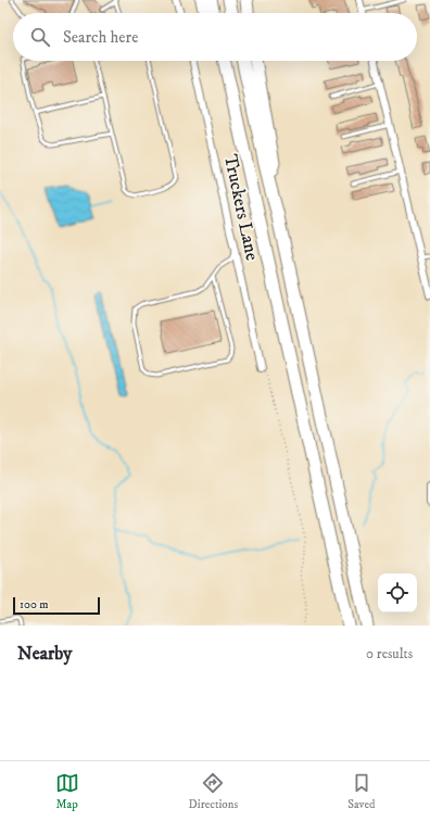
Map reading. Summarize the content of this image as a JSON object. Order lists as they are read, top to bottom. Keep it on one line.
{"streets":{"street":["Truckers Lane"]},"scale_bar":"100 m","page":{"search":"Search here","scale":"100 m","heading":["Nearby","0 results"],"nav":["Map","Directions","Saved"]}}
